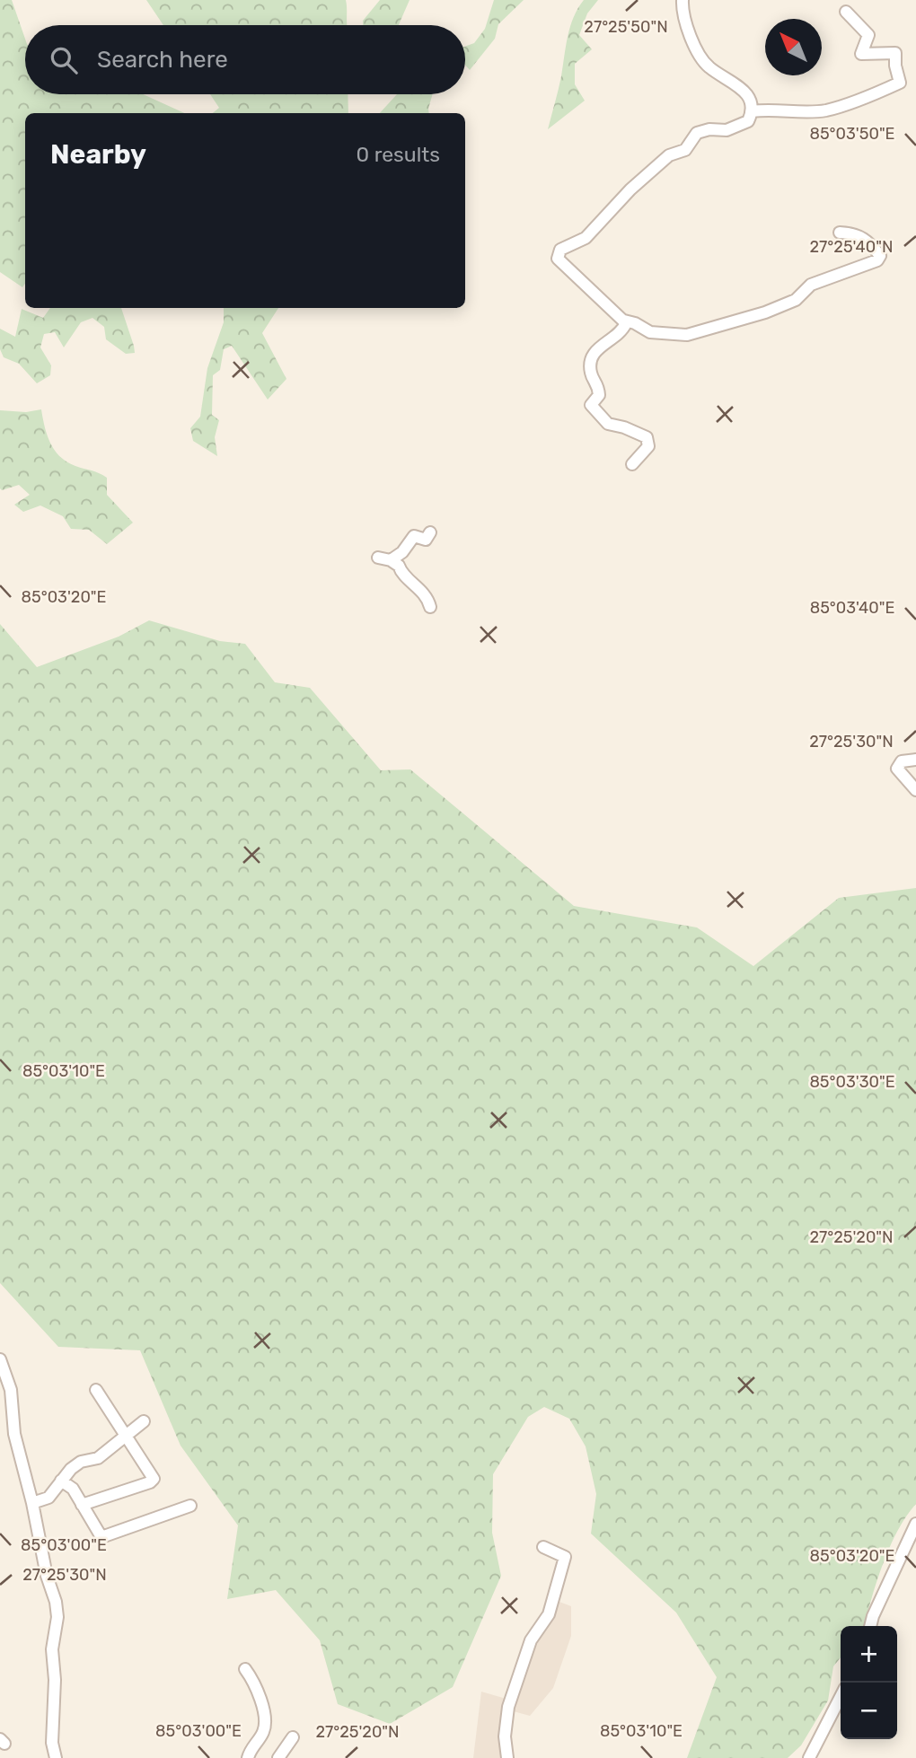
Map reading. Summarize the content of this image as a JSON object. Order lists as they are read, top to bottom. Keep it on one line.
{"north":"top left","page":{"search":"Search here","heading":["Nearby","0 results"],"map_buttons":["+","−"]},"coordinates":["27°25'50\"N","85°03'50\"E","27°25'40\"N","85°03'20\"E","85°03'40\"E","27°25'30\"N","85°03'10\"E","85°03'30\"E","27°25'20\"N","85°03'00\"E"]}
